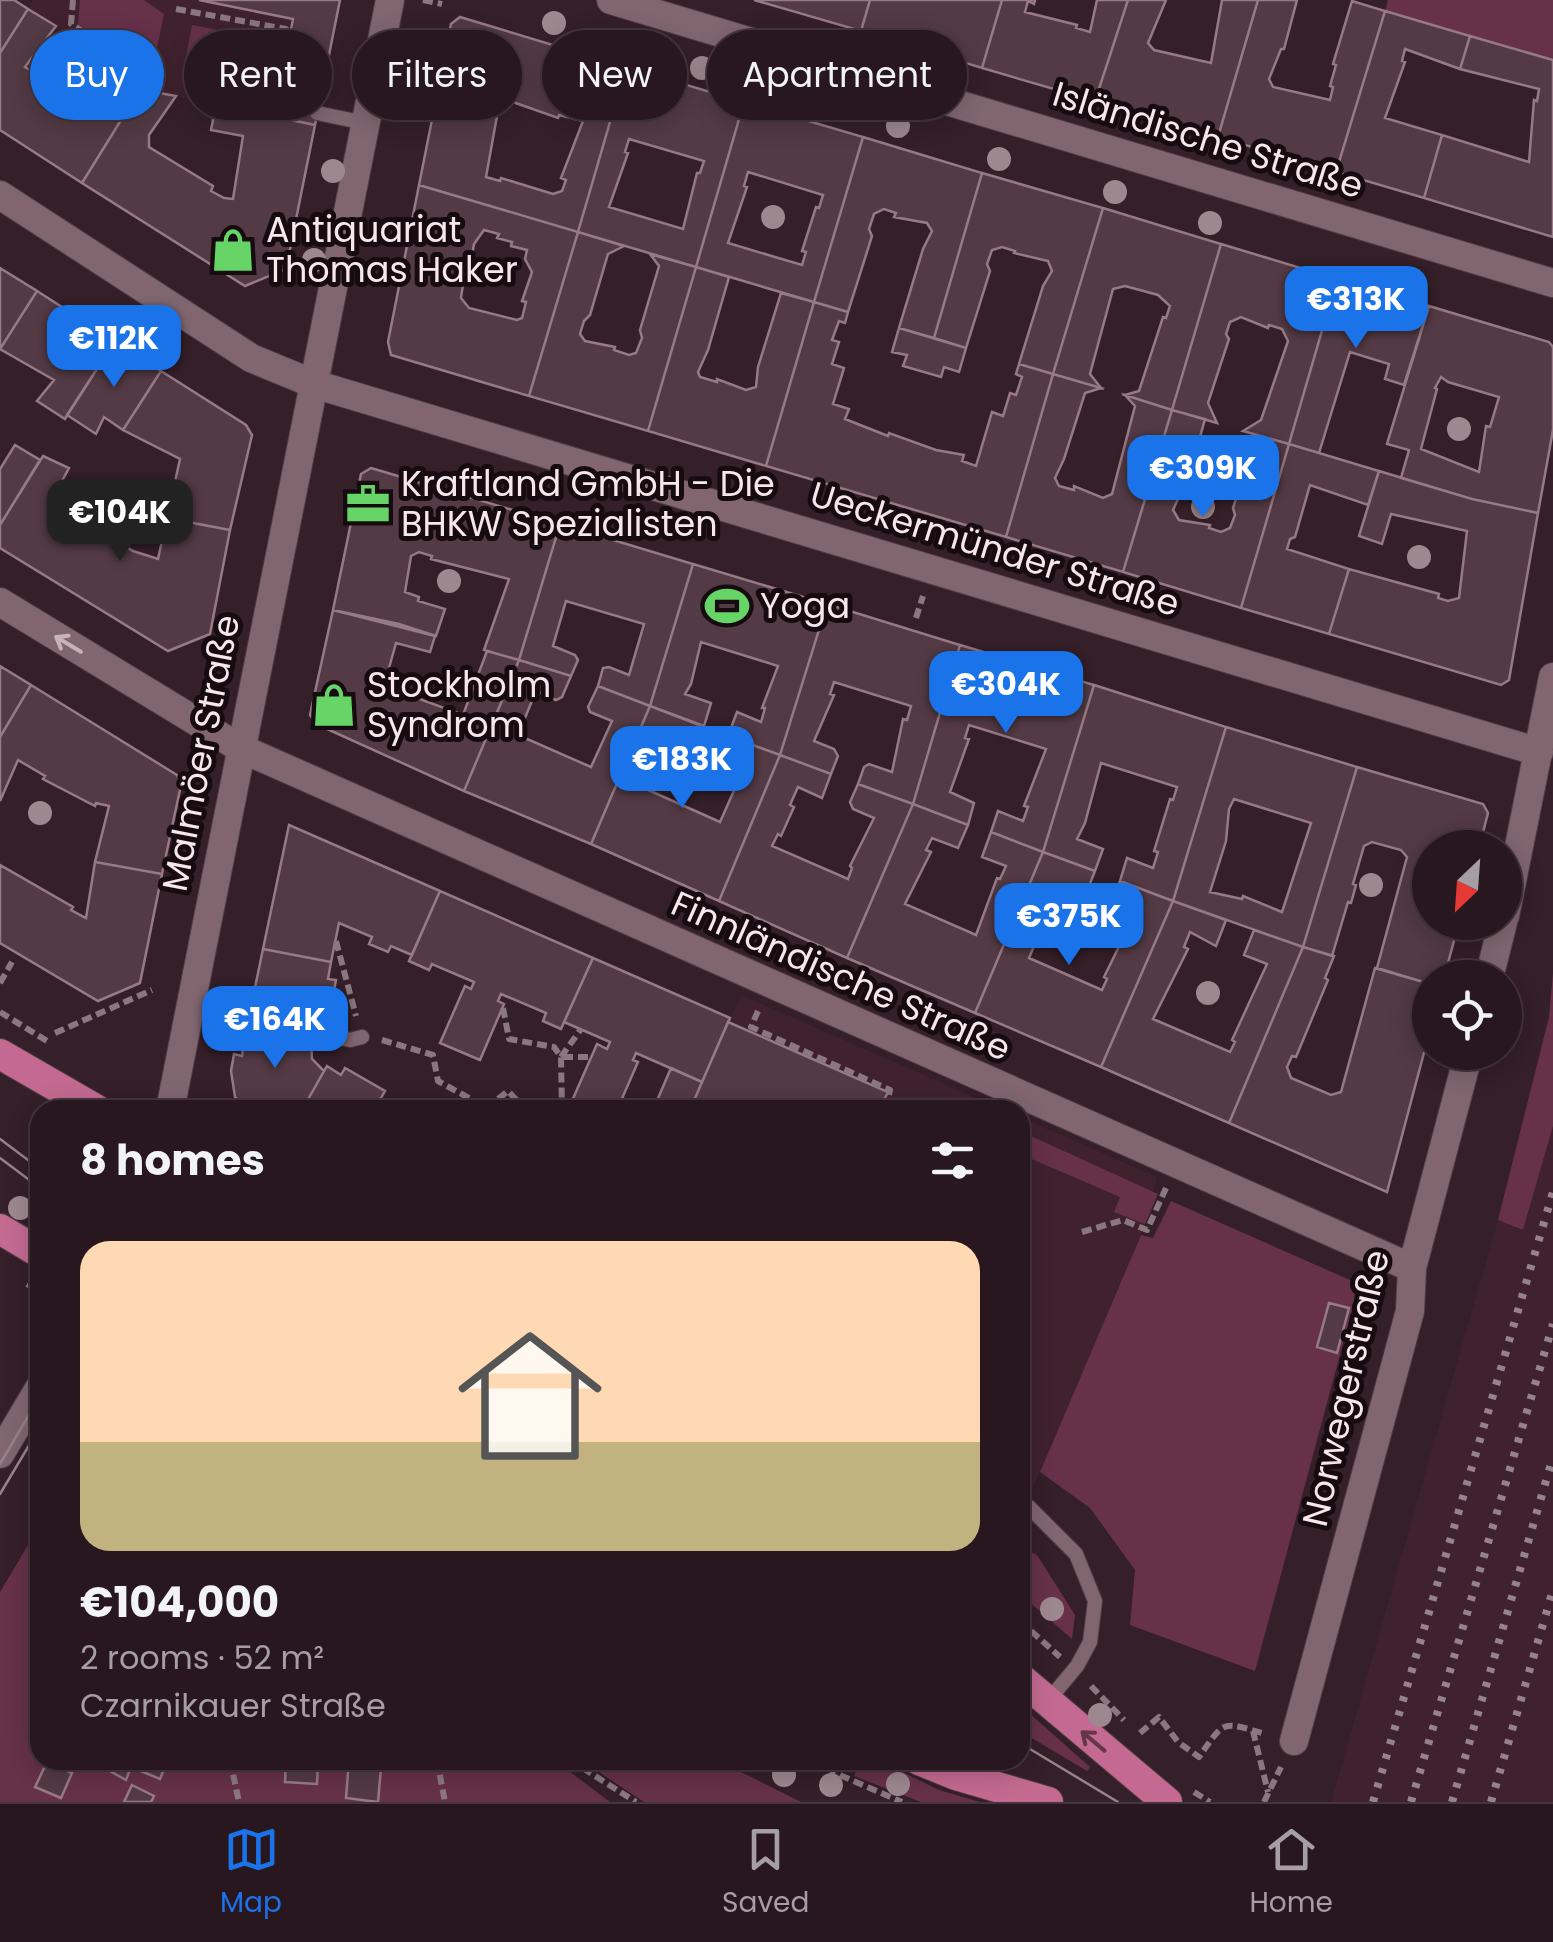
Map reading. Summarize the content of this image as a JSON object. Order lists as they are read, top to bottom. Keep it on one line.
{"streets":{"street":["Isländische Straße","Ueckermünder Straße","Malmöer Straße","Finnländische Straße","Norwegerstraße"]},"crossings":[["Ueckermünder Straße","Malmöer Straße"],["Malmöer Straße","Finnländische Straße"],["Finnländische Straße","Norwegerstraße"]],"places":{"shop":["Antiquariat Thomas Haker","Stockholm Syndrom"],"office":["Kraftland GmbH - Die BHKW Spezialisten"],"sports":["Yoga"]},"north":"bottom left","page":{"chip":["Buy","Rent","Filters","New","Apartment"],"price":["€313K","€112K","€309K","€104K","€304K","€183K","€375K","€164K"],"heading":"8 homes","list":[{"name":"€104,000","note":"2 rooms · 52 m² · Czarnikauer Straße"}],"tabs":["Map","Saved","Home"]}}
